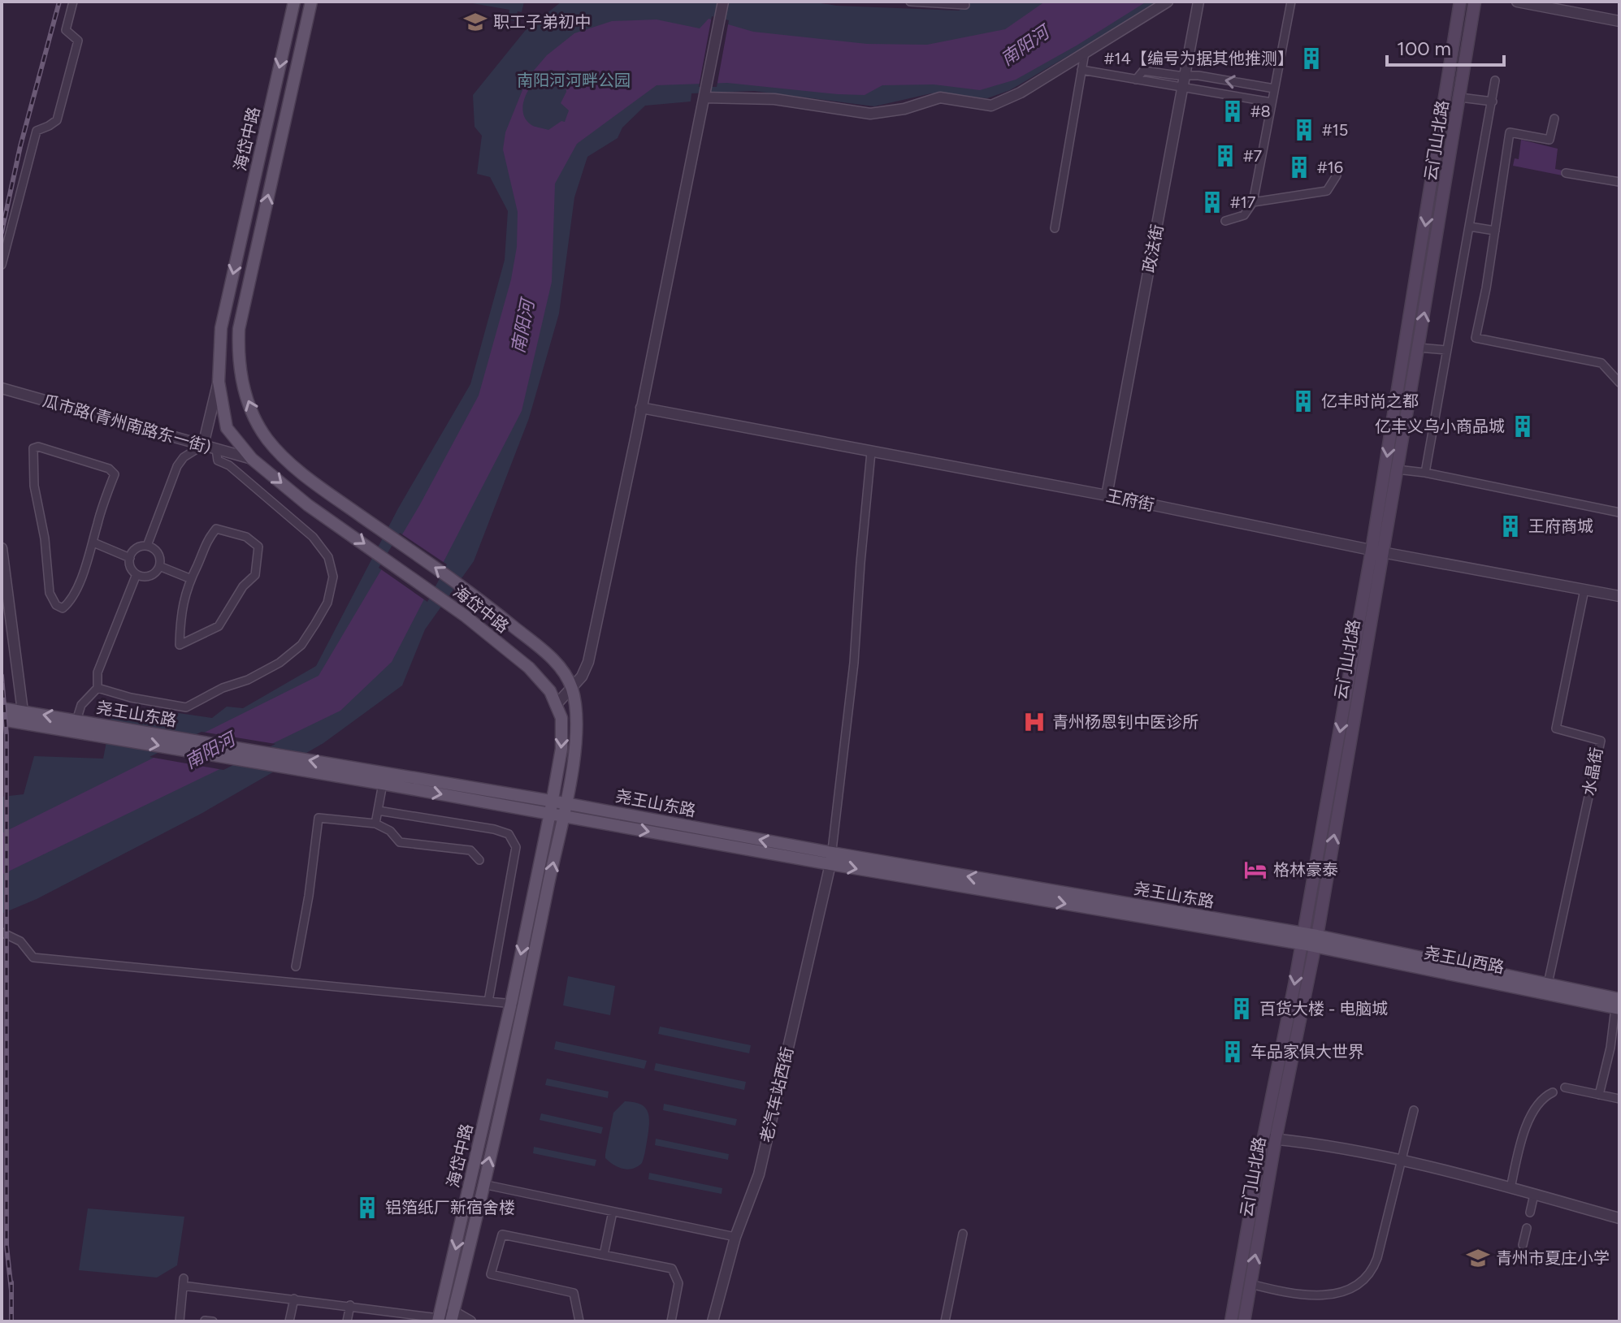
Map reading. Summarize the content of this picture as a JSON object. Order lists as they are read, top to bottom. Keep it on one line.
{"streets":{"main road":["海岱中路","云门山北路","尧王山东路","尧王山西路"],"street":["政法街","瓜市路(青州南路东一街)","王府街","水晶街","老汽车站西街"]},"crossings":[["海岱中路","瓜市路(青州南路东一街)"],["海岱中路","尧王山东路"],["云门山北路","王府街"],["云门山北路","尧王山东路"],["云门山北路","尧王山西路"],["政法街","王府街"],["王府街","水晶街"],["尧王山东路","尧王山西路"],["尧王山东路","老汽车站西街"],["水晶街","尧王山西路"]],"water":["南阳河"],"parks":["南阳河河畔公园"],"places":{"school or university":["职工子弟初中","青州市夏庄小学"],"building":["#14【编号为据其他推测】","#8","#15","#7","#16","#17","亿丰时尚之都","亿丰义乌小商品城","王府商城","百货大楼 - 电脑城","车品家俱大世界","铝箔纸厂新宿舍楼"],"hospital":["青州杨恩钊中医诊所"],"hotel":["格林豪泰"]},"scale_bar":"100 m"}
